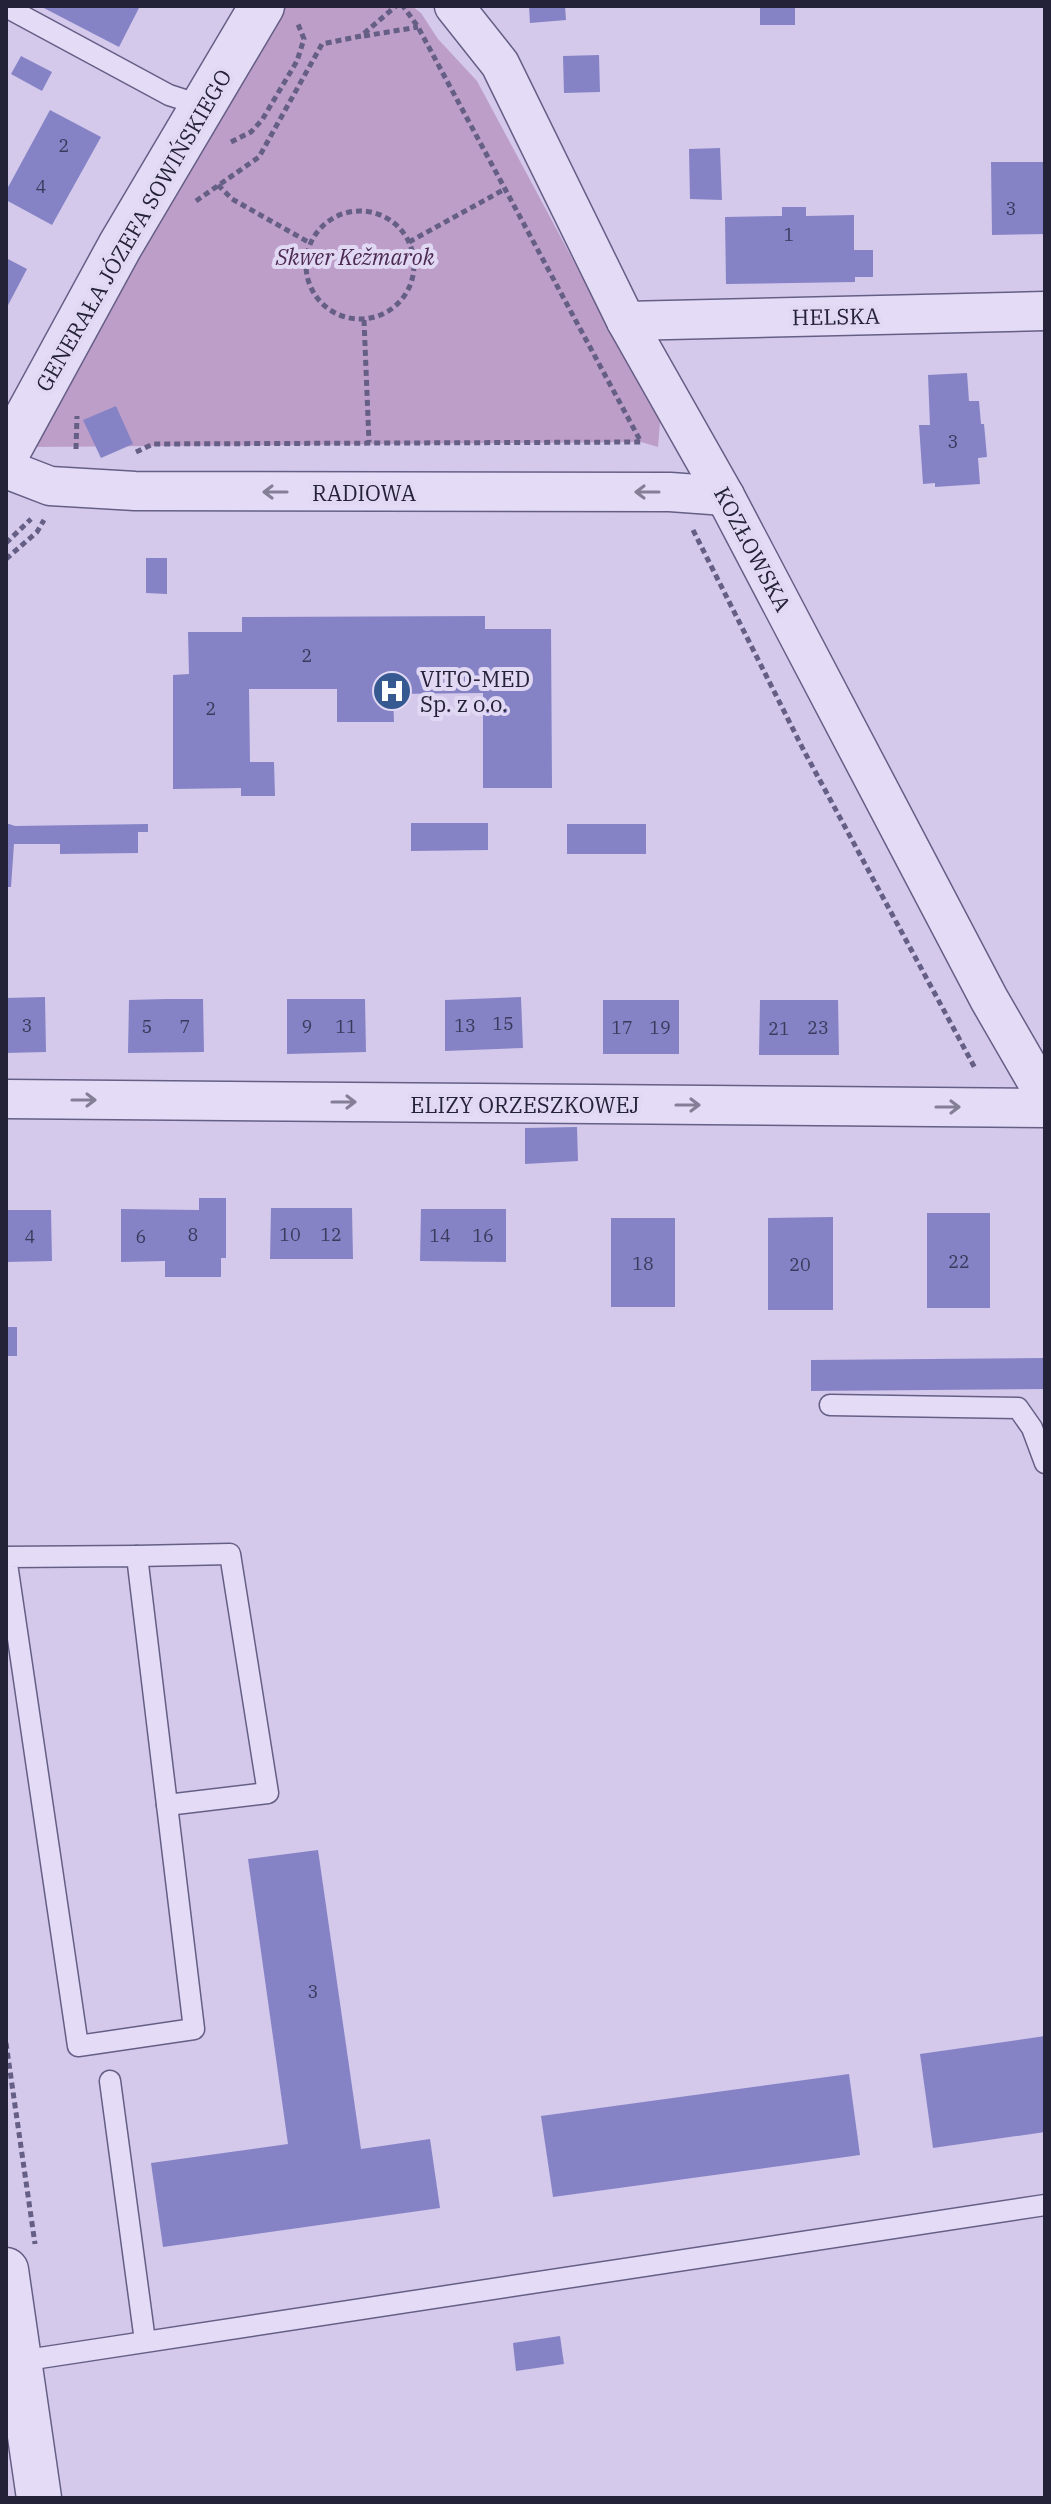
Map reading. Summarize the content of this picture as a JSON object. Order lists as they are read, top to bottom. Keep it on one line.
{"streets":{"street":["GENERAŁA JÓZEFA SOWIŃSKIEGO","HELSKA","RADIOWA","KOZŁOWSKA","ELIZY ORZESZKOWEJ"]},"crossings":[["GENERAŁA JÓZEFA SOWIŃSKIEGO","RADIOWA"],["HELSKA","KOZŁOWSKA"],["RADIOWA","KOZŁOWSKA"]],"one_way":["RADIOWA","ELIZY ORZESZKOWEJ"],"parks":["Skwer Kežmarok"],"places":{"hospital":["VITO-MED Sp. z o.o."]},"house_numbers":["2","4","3","1","3","2","2","15","3","13","5","7","9","11","17","19","23","21","8","10","12","14","16","4","6","22","18","20","3"]}
